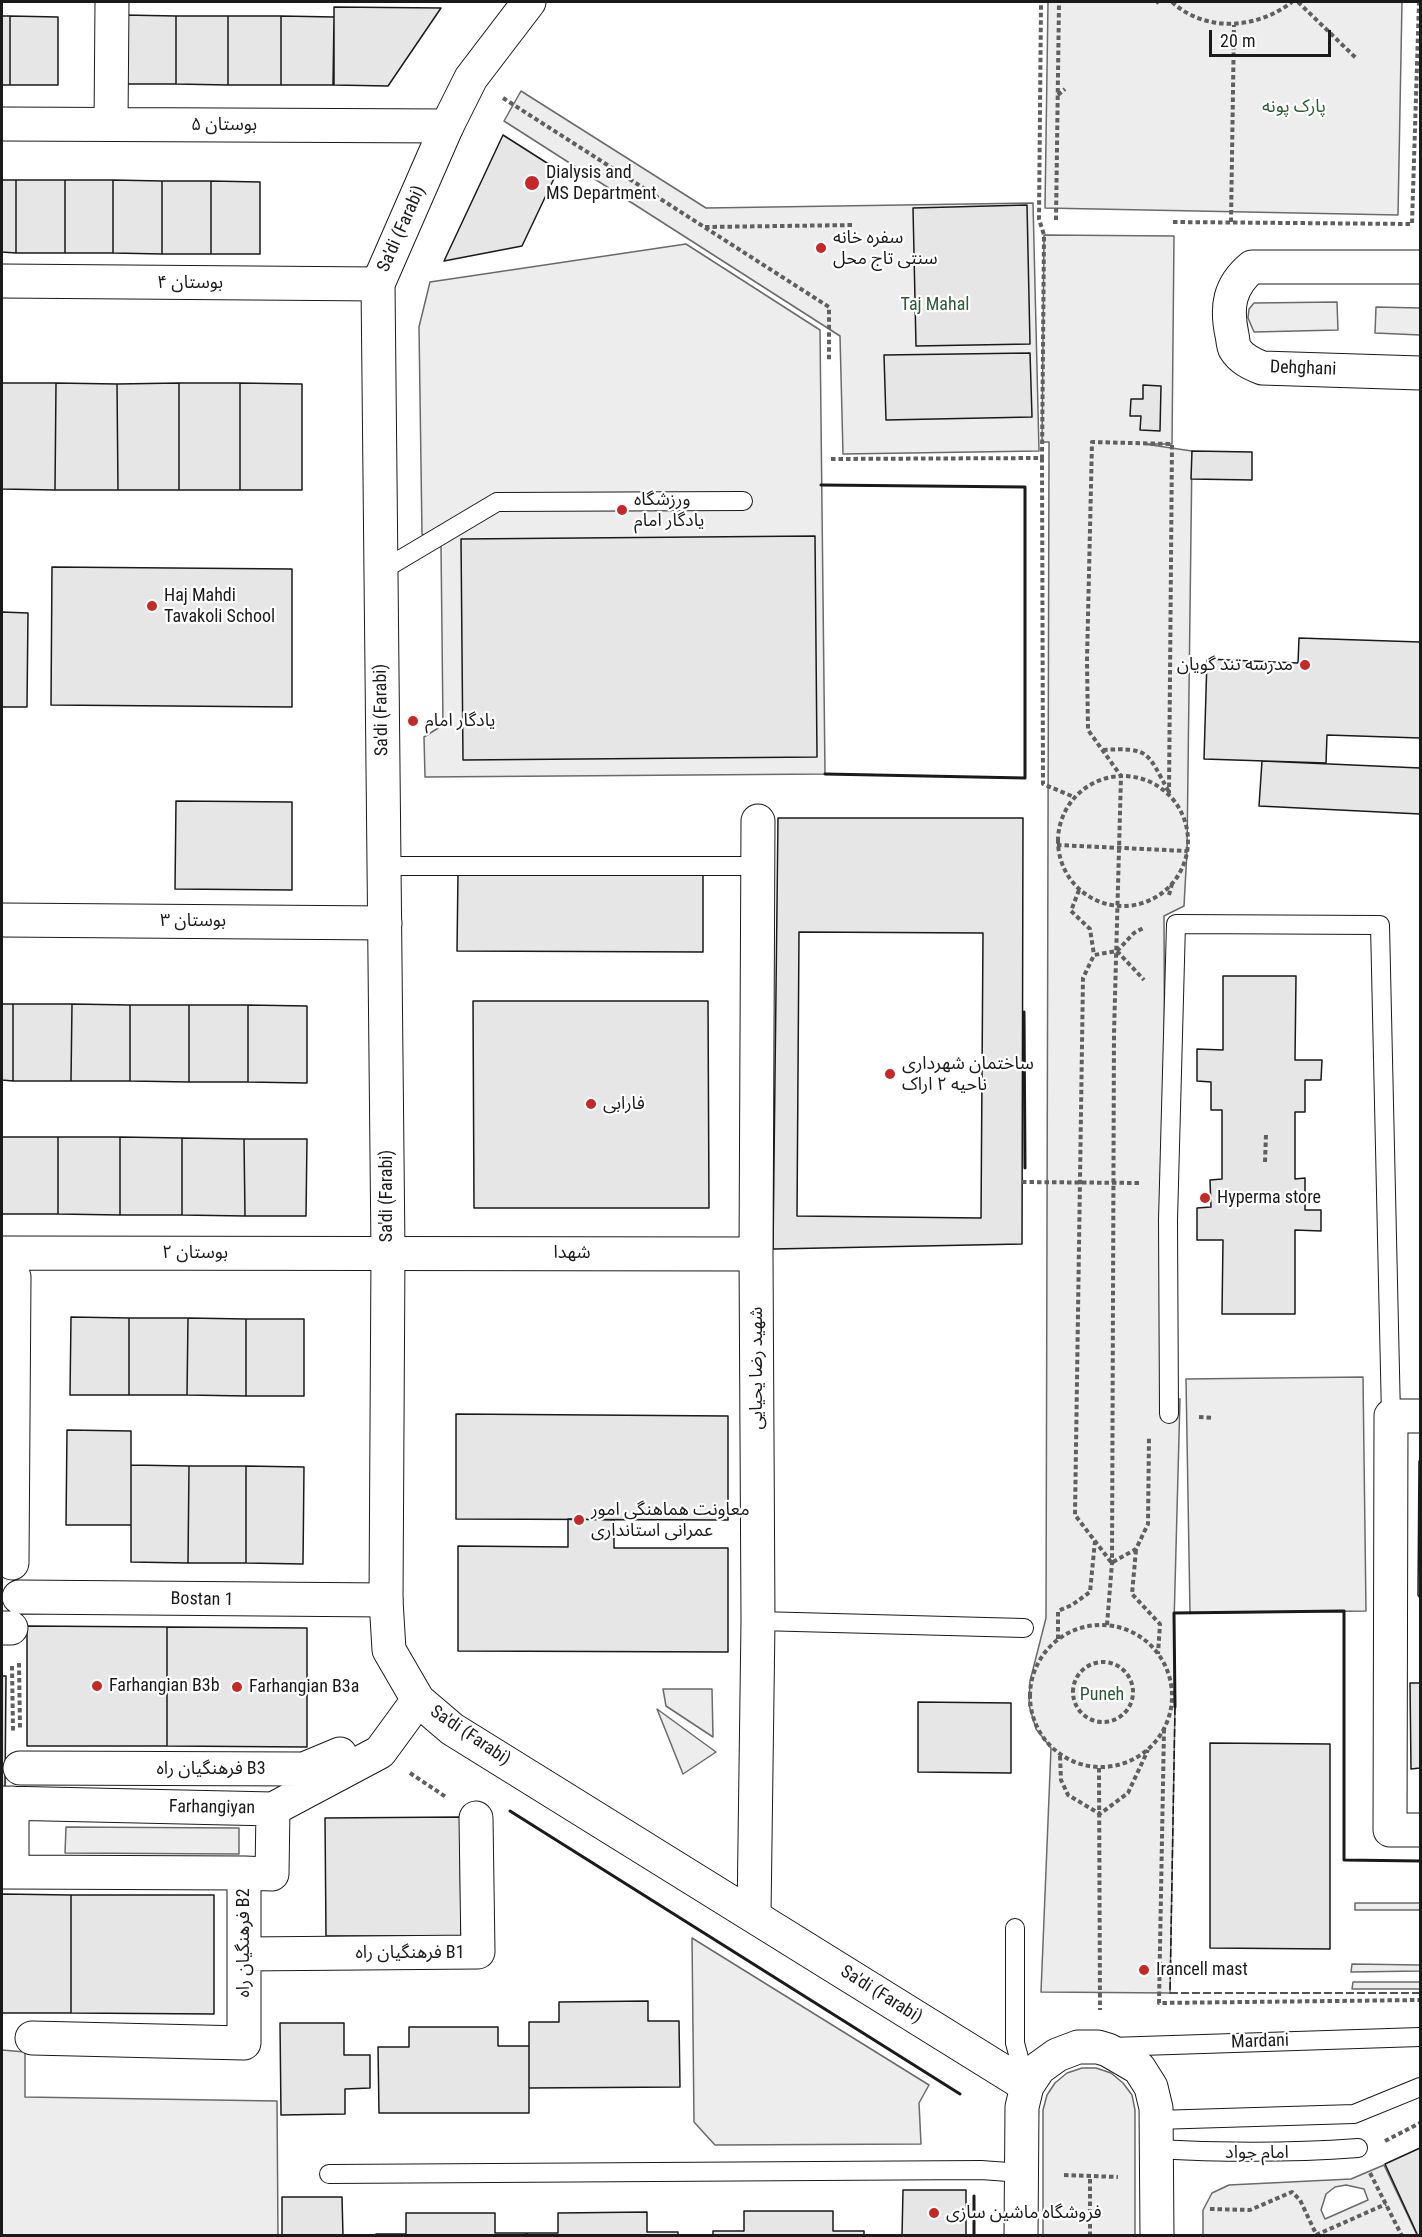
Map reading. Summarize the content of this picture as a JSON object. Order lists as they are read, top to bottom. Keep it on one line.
{"streets":{"street":["بوستان ۵","Sa'di (Farabi)","بوستان ۴","Dehghani","بوستان ۳","بوستان ۲","شهدا","شهید رضا یحیایی","Bostan 1","فرهنگیان راه B3","Farhangiyan","فرهنگیان راه B2","فرهنگیان راه B1"],"lane":["Mardani","امام جواد"]},"crossings":[["بوستان ۵","Sa'di (Farabi)"],["Sa'di (Farabi)","بوستان ۴"],["Sa'di (Farabi)","بوستان ۳"],["Sa'di (Farabi)","بوستان ۲"],["Sa'di (Farabi)","شهدا"],["Sa'di (Farabi)","شهید رضا یحیایی"],["Sa'di (Farabi)","Bostan 1"],["Sa'di (Farabi)","Farhangiyan"],["بوستان ۲","شهدا"],["شهدا","شهید رضا یحیایی"],["فرهنگیان راه B3","Farhangiyan"],["فرهنگیان راه B2","فرهنگیان راه B1"]],"parks":["پارک پونه","Taj Mahal","Puneh"],"places":["Dialysis and MS Department","سفره خانه سنتی تاج محل","ورزشگاه یادگار امام","Haj Mahdi Tavakoli School","مدرسه تند گویان","یادگار امام","ساختمان شهرداری ناحیه ۲ اراک","فارابی","Hyperma store","معاونت هماهنگی امور عمرانی استانداری","Farhangian B3b","Farhangian B3a","Irancell mast","فروشگاه ماشین سازی"],"scale_bar":"20 m"}
